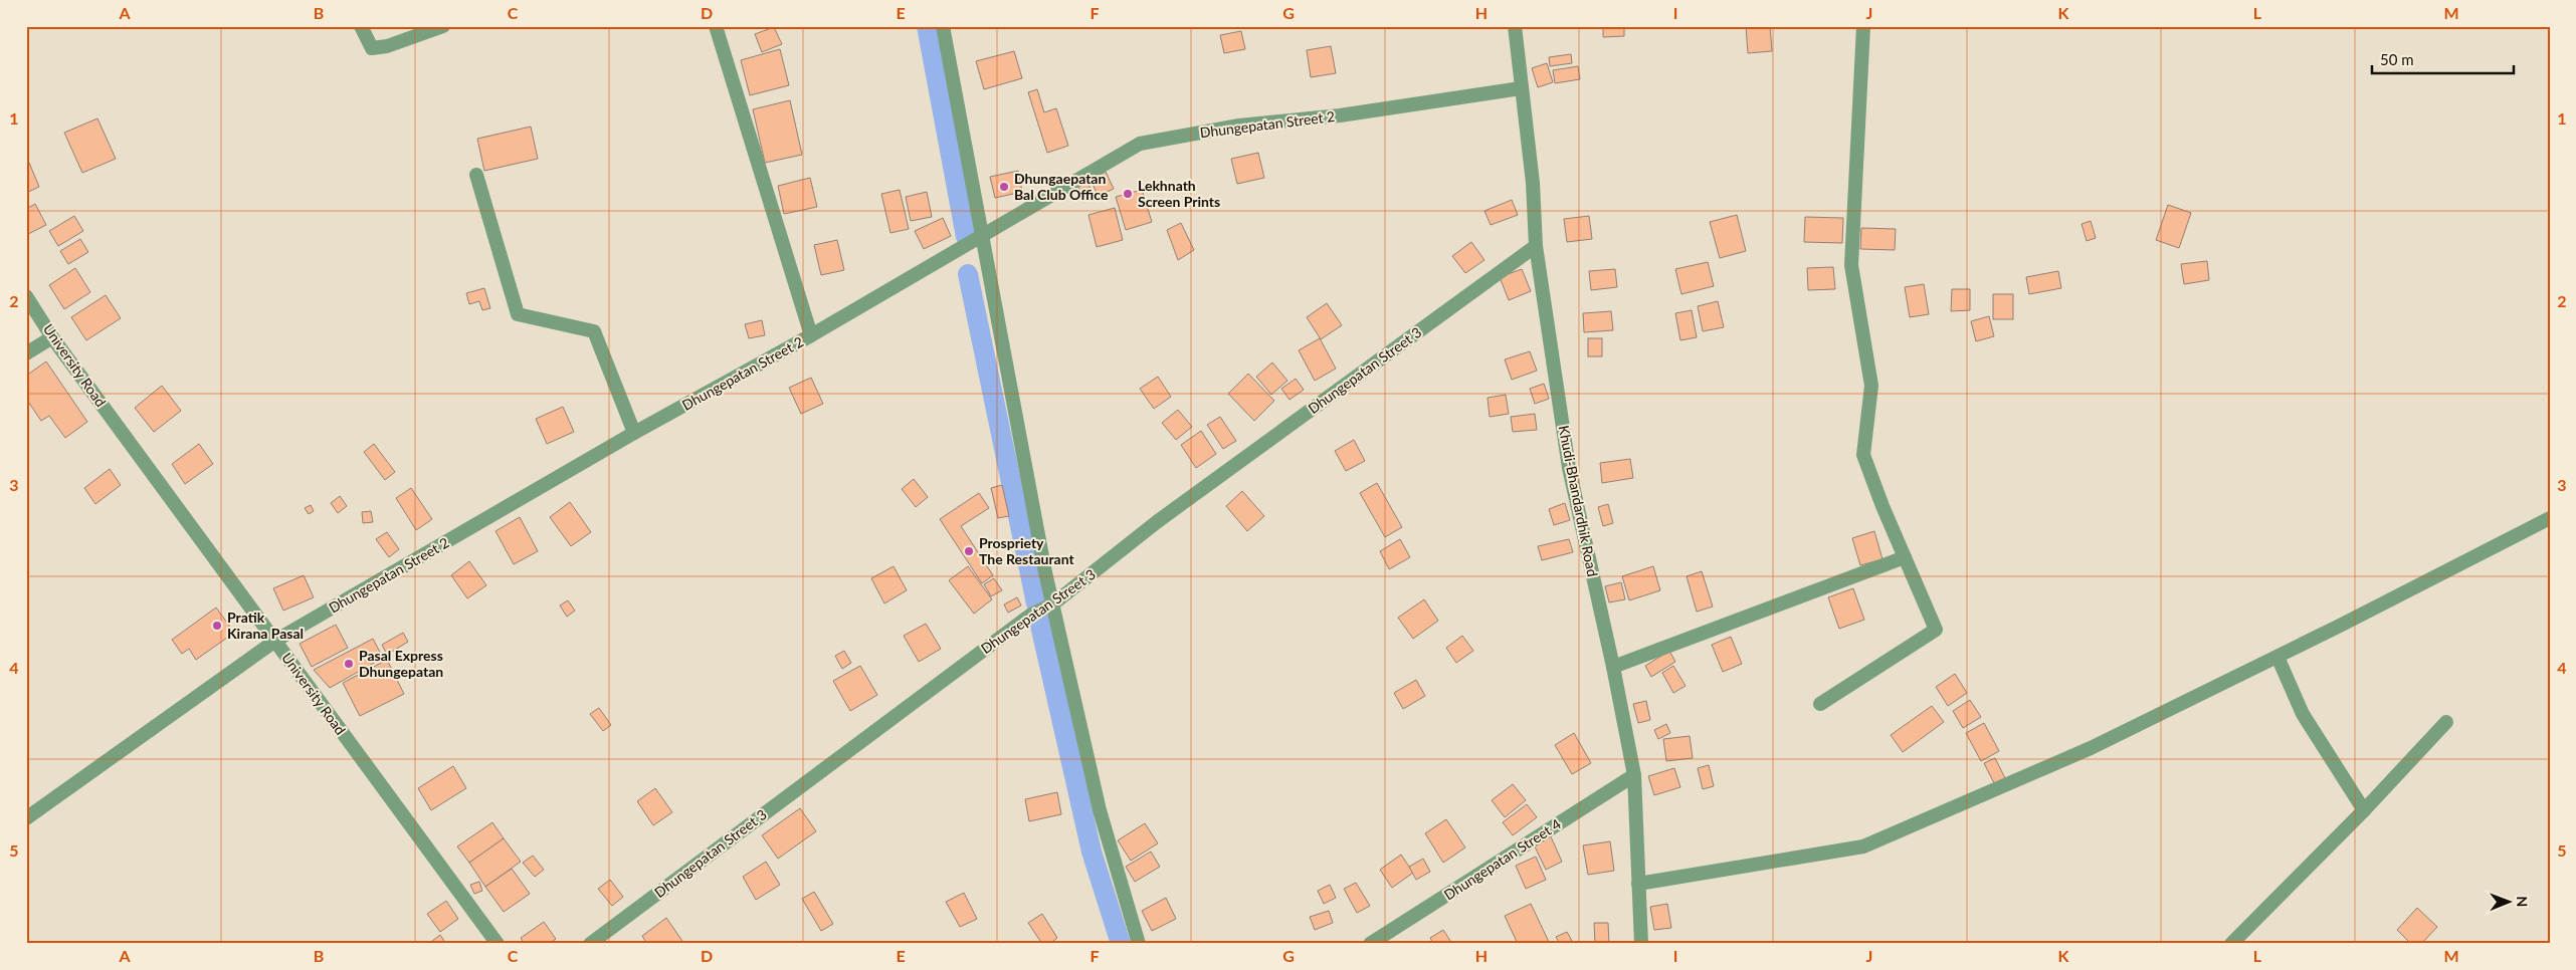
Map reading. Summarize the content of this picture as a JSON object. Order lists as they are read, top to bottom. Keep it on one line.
{"streets":{"street":["Dhungepatan Street 2","University Road","Dhungepatan Street 3","Khudi-Bhandardhik Road","Dhungepatan Street 4"]},"crossings":[["Dhungepatan Street 2","University Road"],["Dhungepatan Street 2","Khudi-Bhandardhik Road"],["Dhungepatan Street 3","Khudi-Bhandardhik Road"],["Khudi-Bhandardhik Road","Dhungepatan Street 4"]],"places":["Dhungaepatan Bal Club Office","Lekhnath Screen Prints","Prospriety The Restaurant","Pratik Kirana Pasal","Pasal Express Dhungepatan"],"scale_bar":"50 m","north":"right","grid":{"columns":["A","B","C","D","E","F","G","H","I","J","K","L","M"],"rows":["1","2","3","4","5"]}}
